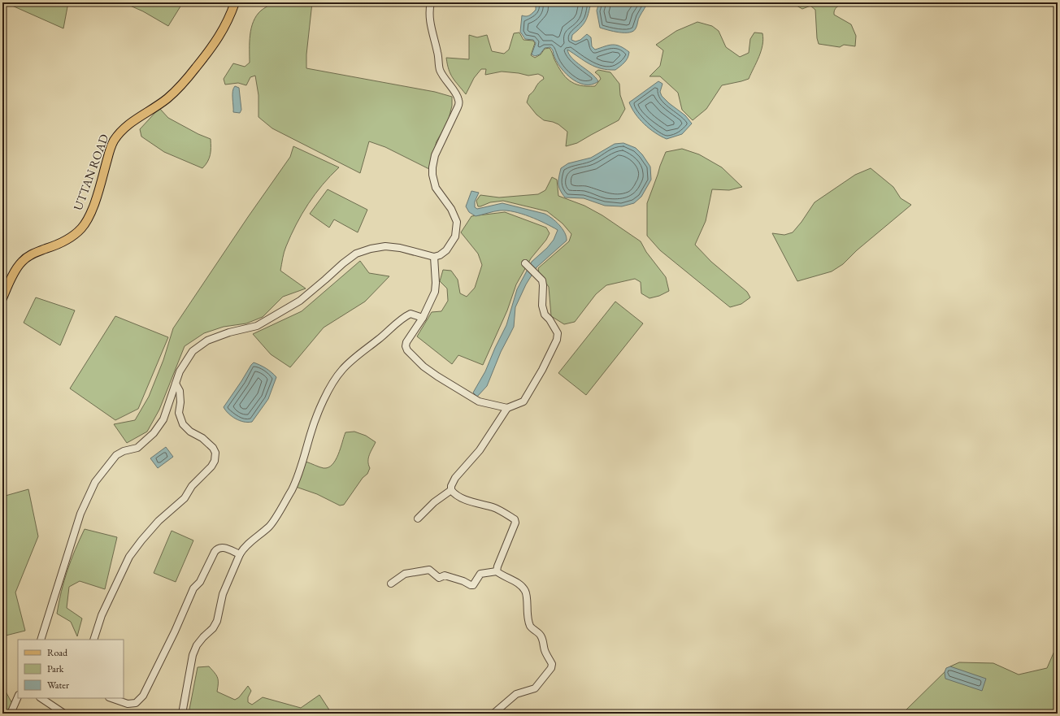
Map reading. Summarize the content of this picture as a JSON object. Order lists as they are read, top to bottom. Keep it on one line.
{"streets":{"main road":["UTTAN ROAD"]},"legend":["Road","Park","Water"]}
